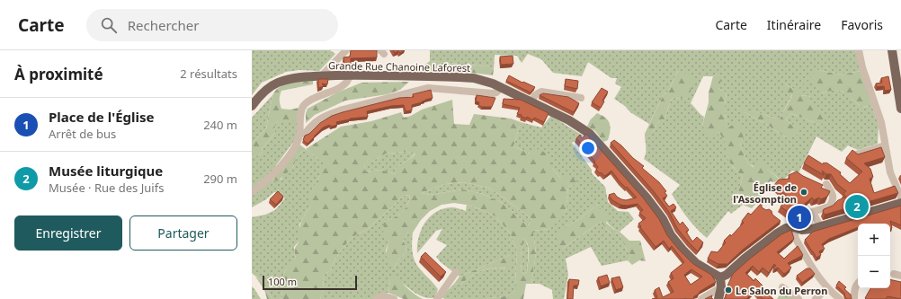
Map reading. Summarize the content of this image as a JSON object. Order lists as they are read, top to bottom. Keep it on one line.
{"streets":{"main road":["Grande Rue Chanoine Laforest"]},"places":["Église de l'Assomption","Le Salon du Perron"],"scale_bar":"100 m","page":{"header":"Carte","search":"Rechercher","nav":["Carte","Itinéraire","Favoris"],"heading":["À proximité","2 résultats"],"list":[{"mark":"1","name":"Place de l'Église","note":"Arrêt de bus","value":"240 m"},{"mark":"2","name":"Musée liturgique","note":"Musée · Rue des Juifs","value":"290 m"}],"pins":["2","1"],"buttons":["Enregistrer","Partager"],"map_buttons":["+","−"],"scale":"100 m"}}
